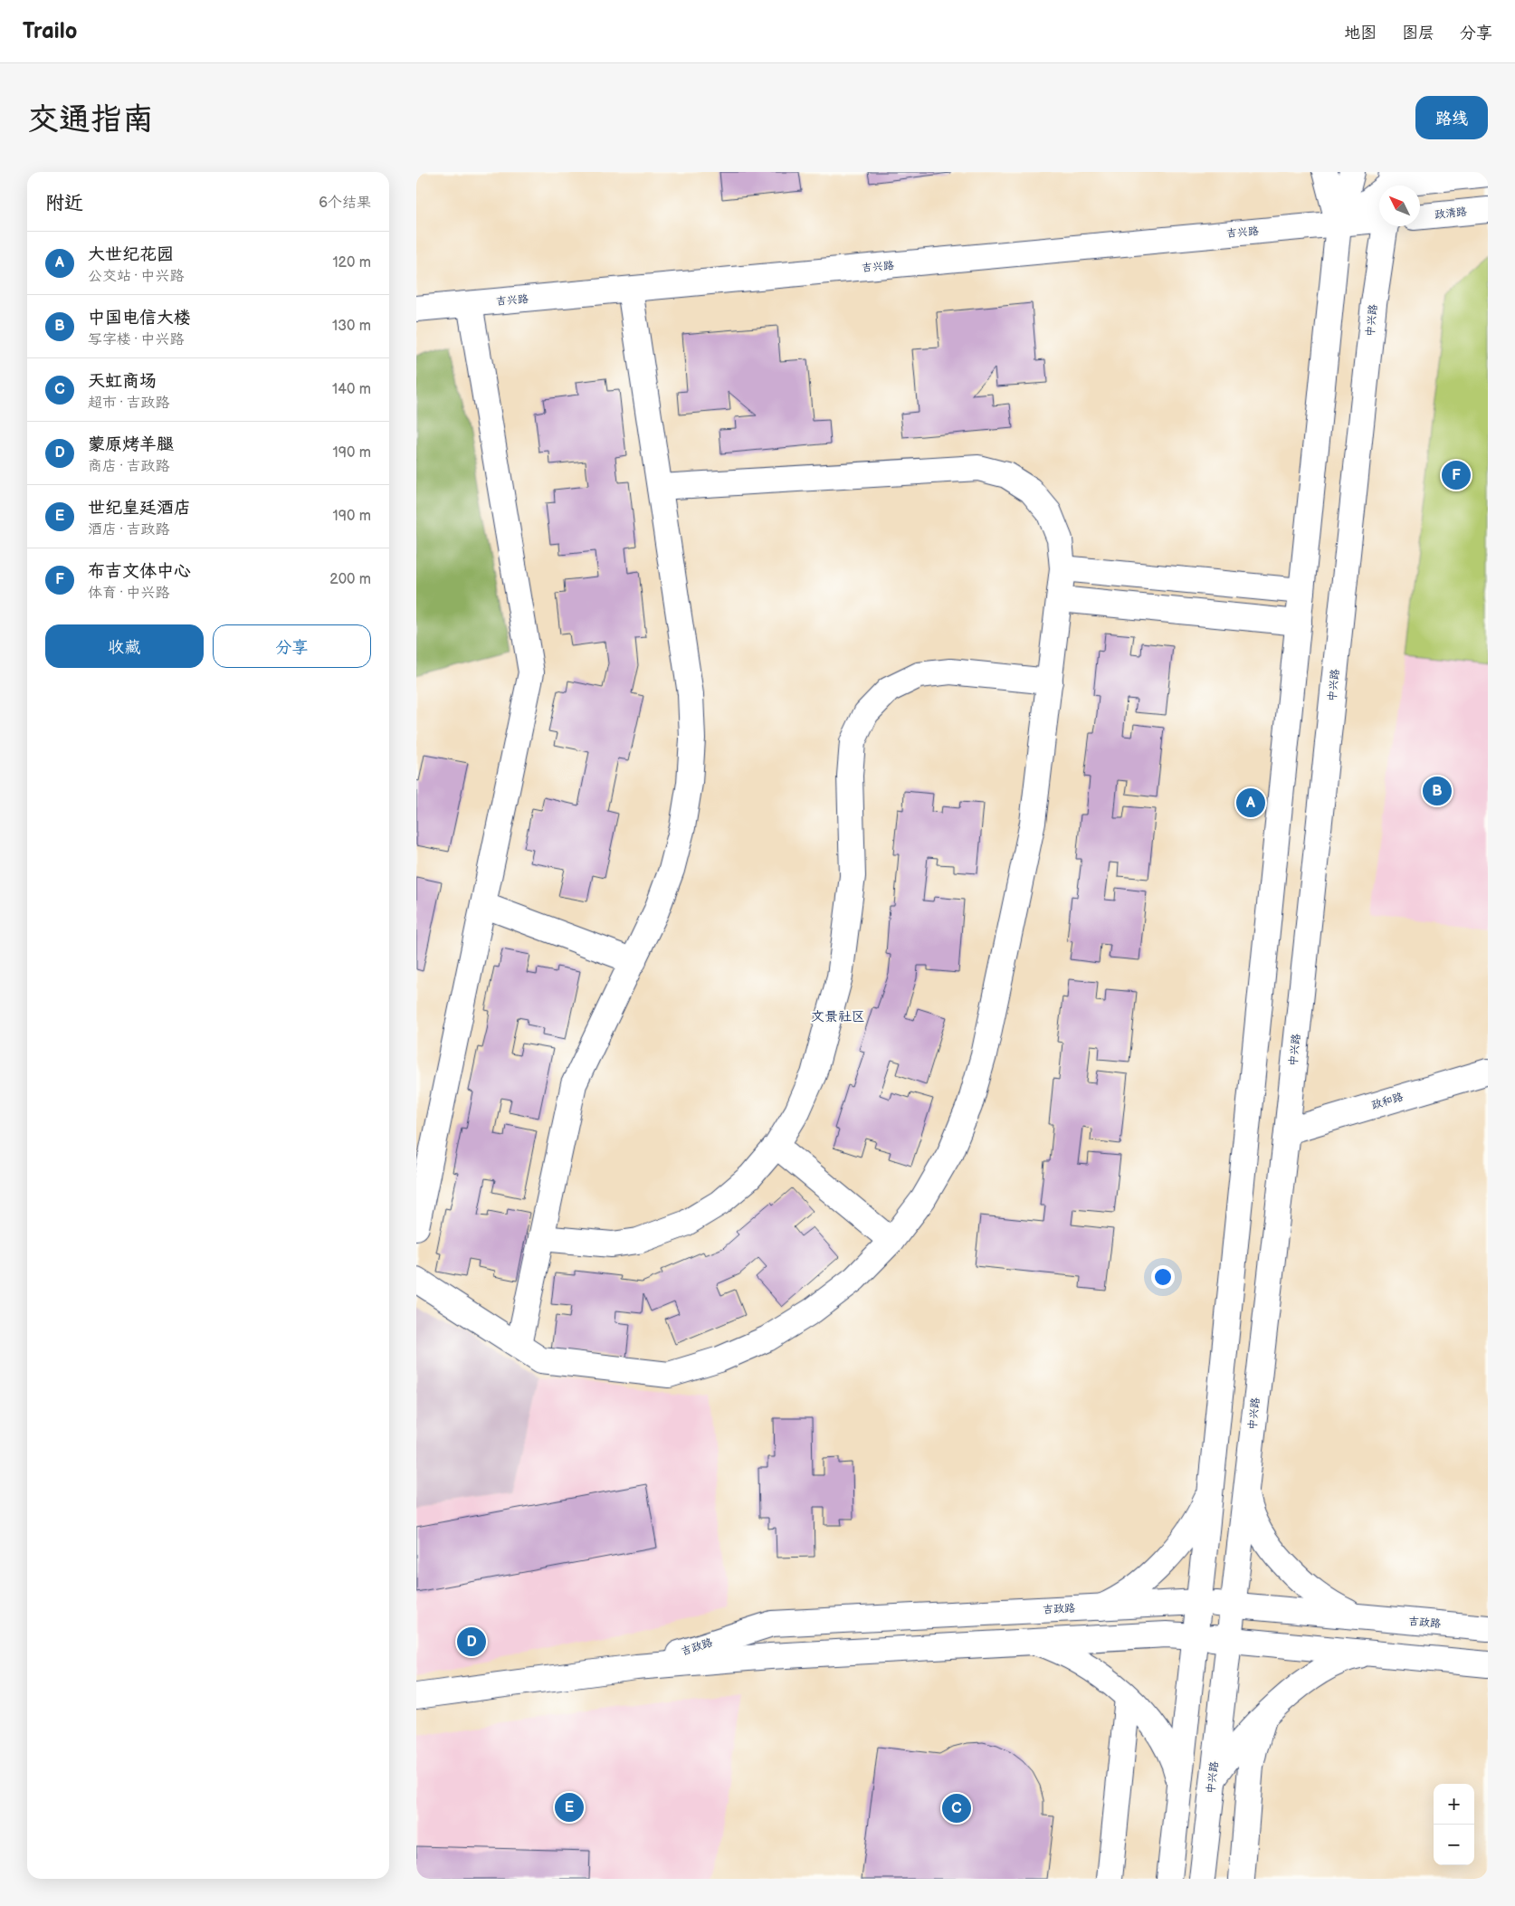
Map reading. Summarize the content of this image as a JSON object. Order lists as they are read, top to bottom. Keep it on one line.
{"streets":{"main road":["政清路","吉兴路","中兴路","政和路","吉政路"]},"crossings":[["中兴路","政和路"],["中兴路","吉政路"]],"districts":["文景社区"],"north":"top left","page":{"header":"Trailo","nav":["地图","图层","分享"],"buttons":["路线",["收藏","分享"]],"title":"交通指南","heading":["附近","6个结果"],"list":[{"mark":"A","name":"大世纪花园","note":"公交站 · 中兴路","value":"120 m"},{"mark":"B","name":"中国电信大楼","note":"写字楼 · 中兴路","value":"130 m"},{"mark":"C","name":"天虹商场","note":"超市 · 吉政路","value":"140 m"},{"mark":"D","name":"蒙原烤羊腿","note":"商店 · 吉政路","value":"190 m"},{"mark":"E","name":"世纪皇廷酒店","note":"酒店 · 吉政路","value":"190 m"},{"mark":"F","name":"布吉文体中心","note":"体育 · 中兴路","value":"200 m"}],"pins":["F","B","A","D","E","C"],"map_buttons":["+","−"]}}
